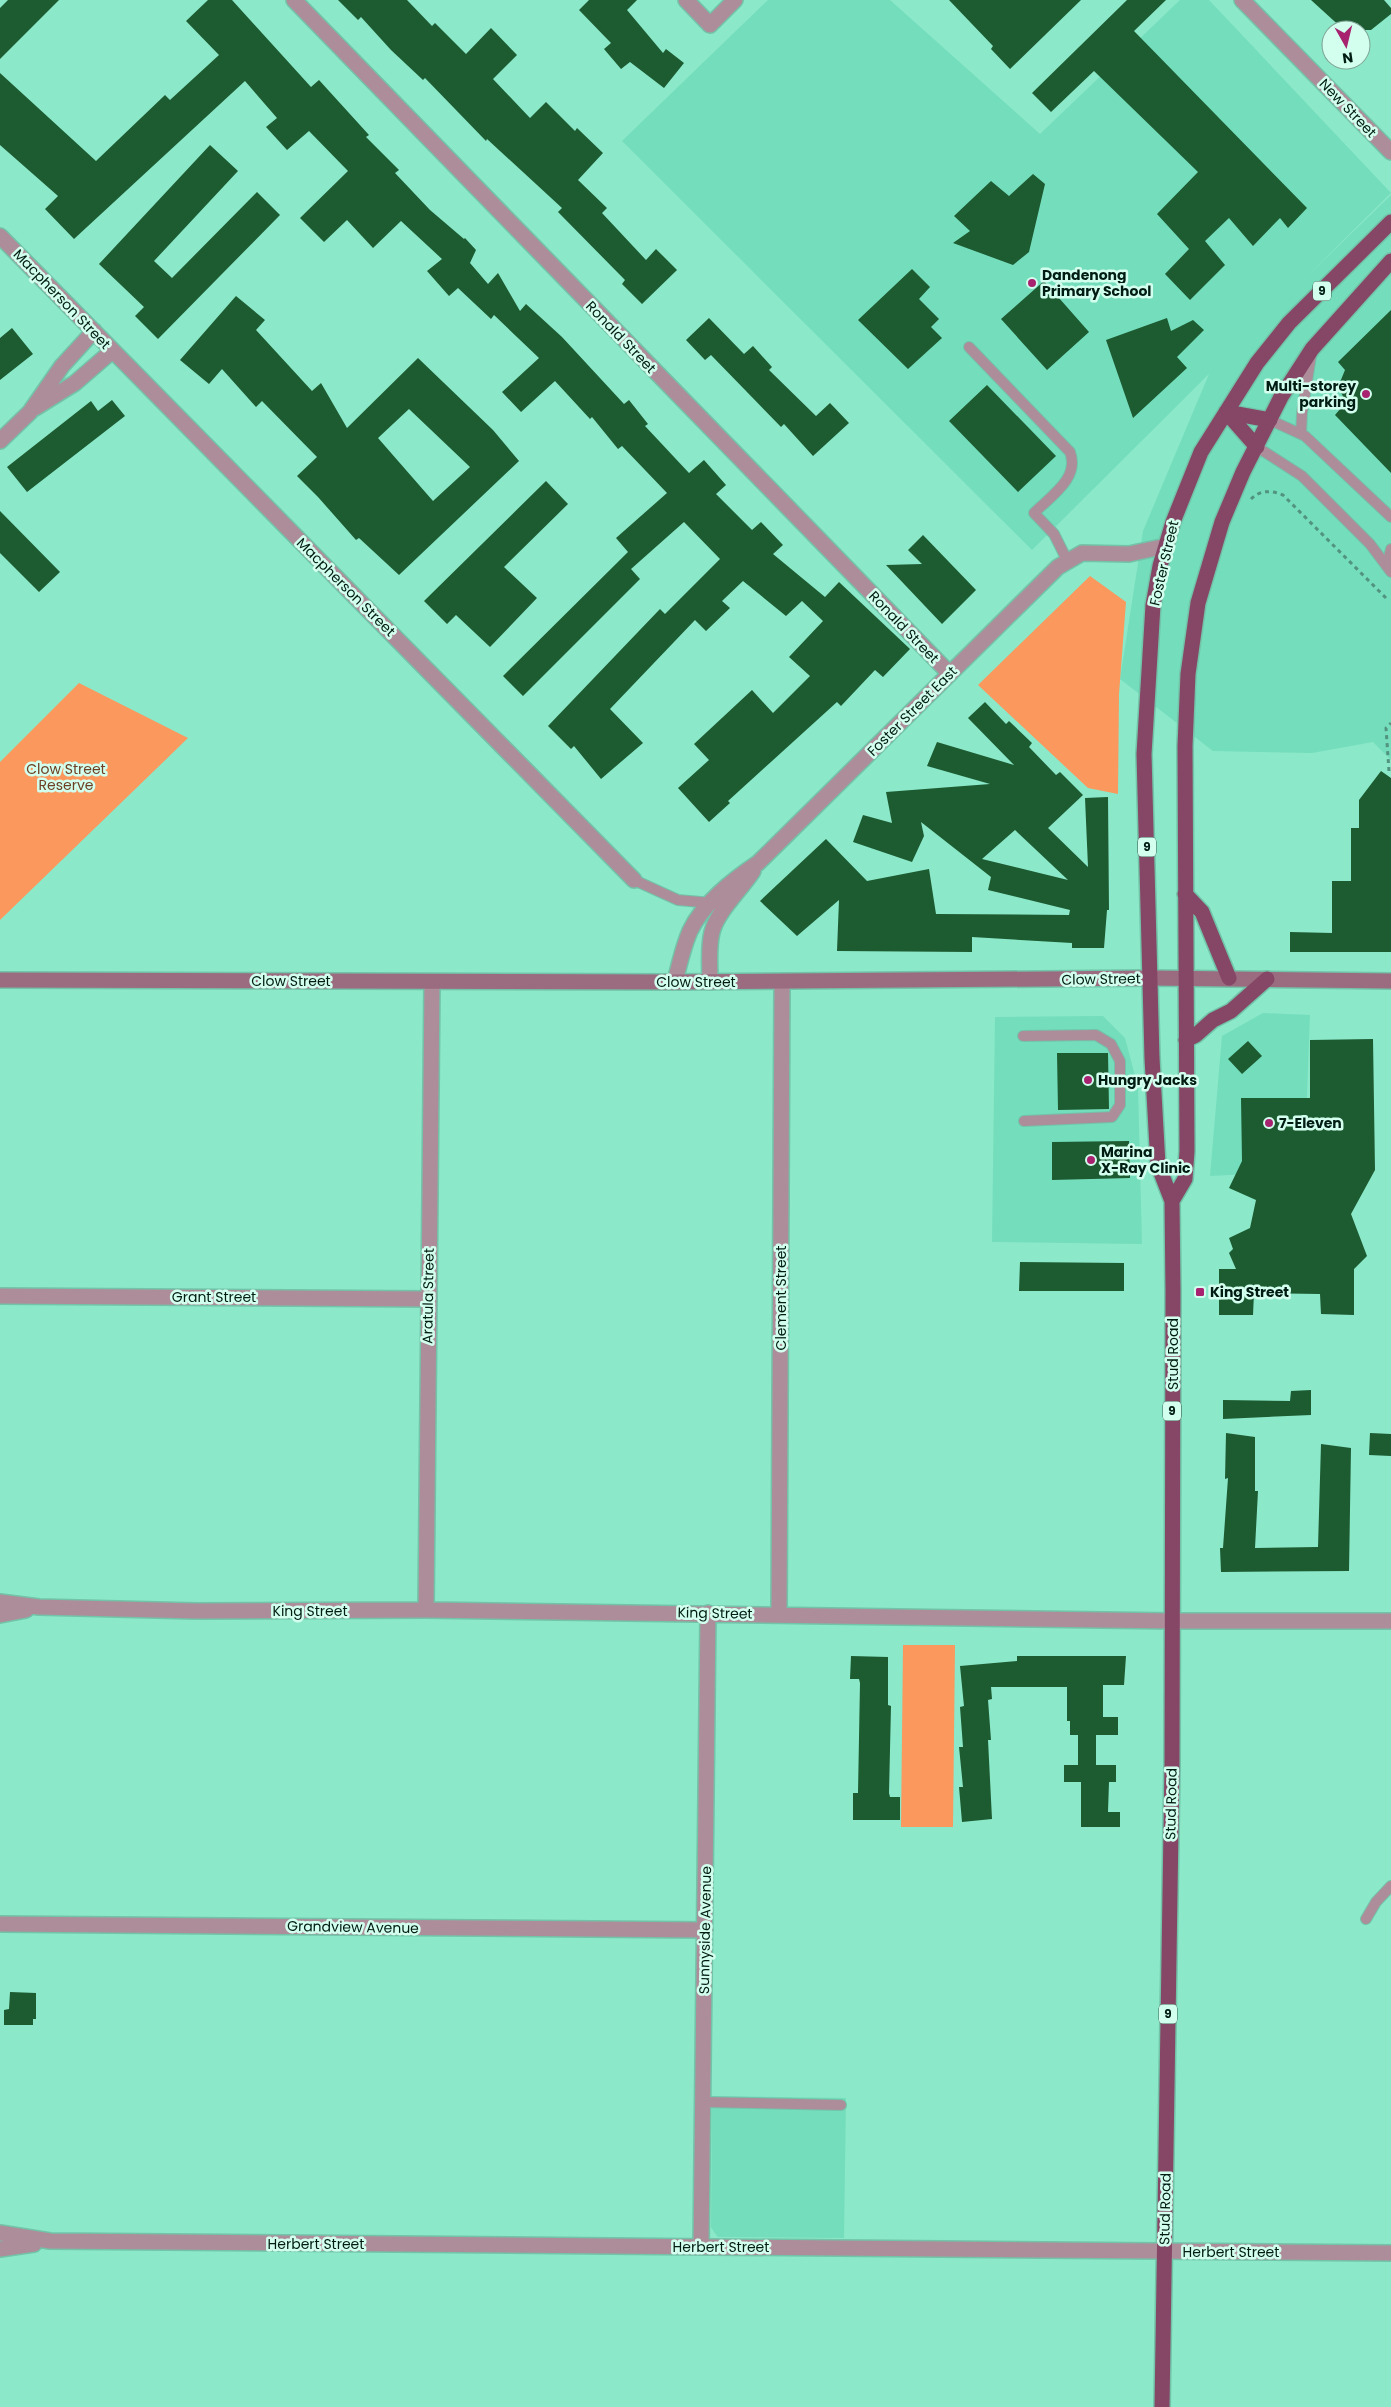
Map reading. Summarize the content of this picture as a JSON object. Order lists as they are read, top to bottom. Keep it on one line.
{"streets":{"highway":["9","Foster Street","Stud Road"],"main road":["Clow Street"],"street":["New Street","Macpherson Street","Ronald Street","Foster Street East","Aratula Street","Grant Street","Clement Street","King Street","Grandview Avenue","Sunnyside Avenue","Herbert Street"]},"crossings":[["9","Clow Street"],["9","Stud Road"],["Macpherson Street","Foster Street East"],["Ronald Street","Foster Street East"],["Foster Street","Clow Street"],["Foster Street","Stud Road"],["Foster Street East","Clow Street"],["Clow Street","Aratula Street"],["Clow Street","Clement Street"],["Clow Street","Stud Road"],["Aratula Street","Grant Street"],["Aratula Street","King Street"],["Clement Street","King Street"],["Stud Road","King Street"],["Stud Road","Herbert Street"],["King Street","Sunnyside Avenue"],["Grandview Avenue","Sunnyside Avenue"],["Sunnyside Avenue","Herbert Street"]],"parks":["Clow Street Reserve"],"places":{"other":["Dandenong Primary School","Multi-storey parking","Hungry Jacks","7-Eleven","Marina X-Ray Clinic"],"transit":["King Street"]},"north":"bottom"}
